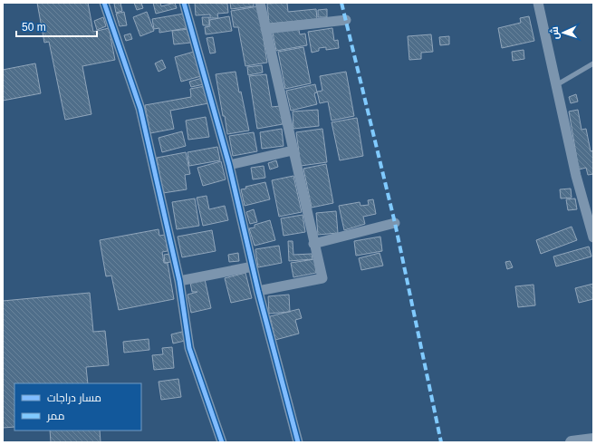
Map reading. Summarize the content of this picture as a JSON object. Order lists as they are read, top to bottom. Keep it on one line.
{"legend":["مسار دراجات","ممر"],"scale_bar":"50 m","north":"left"}
